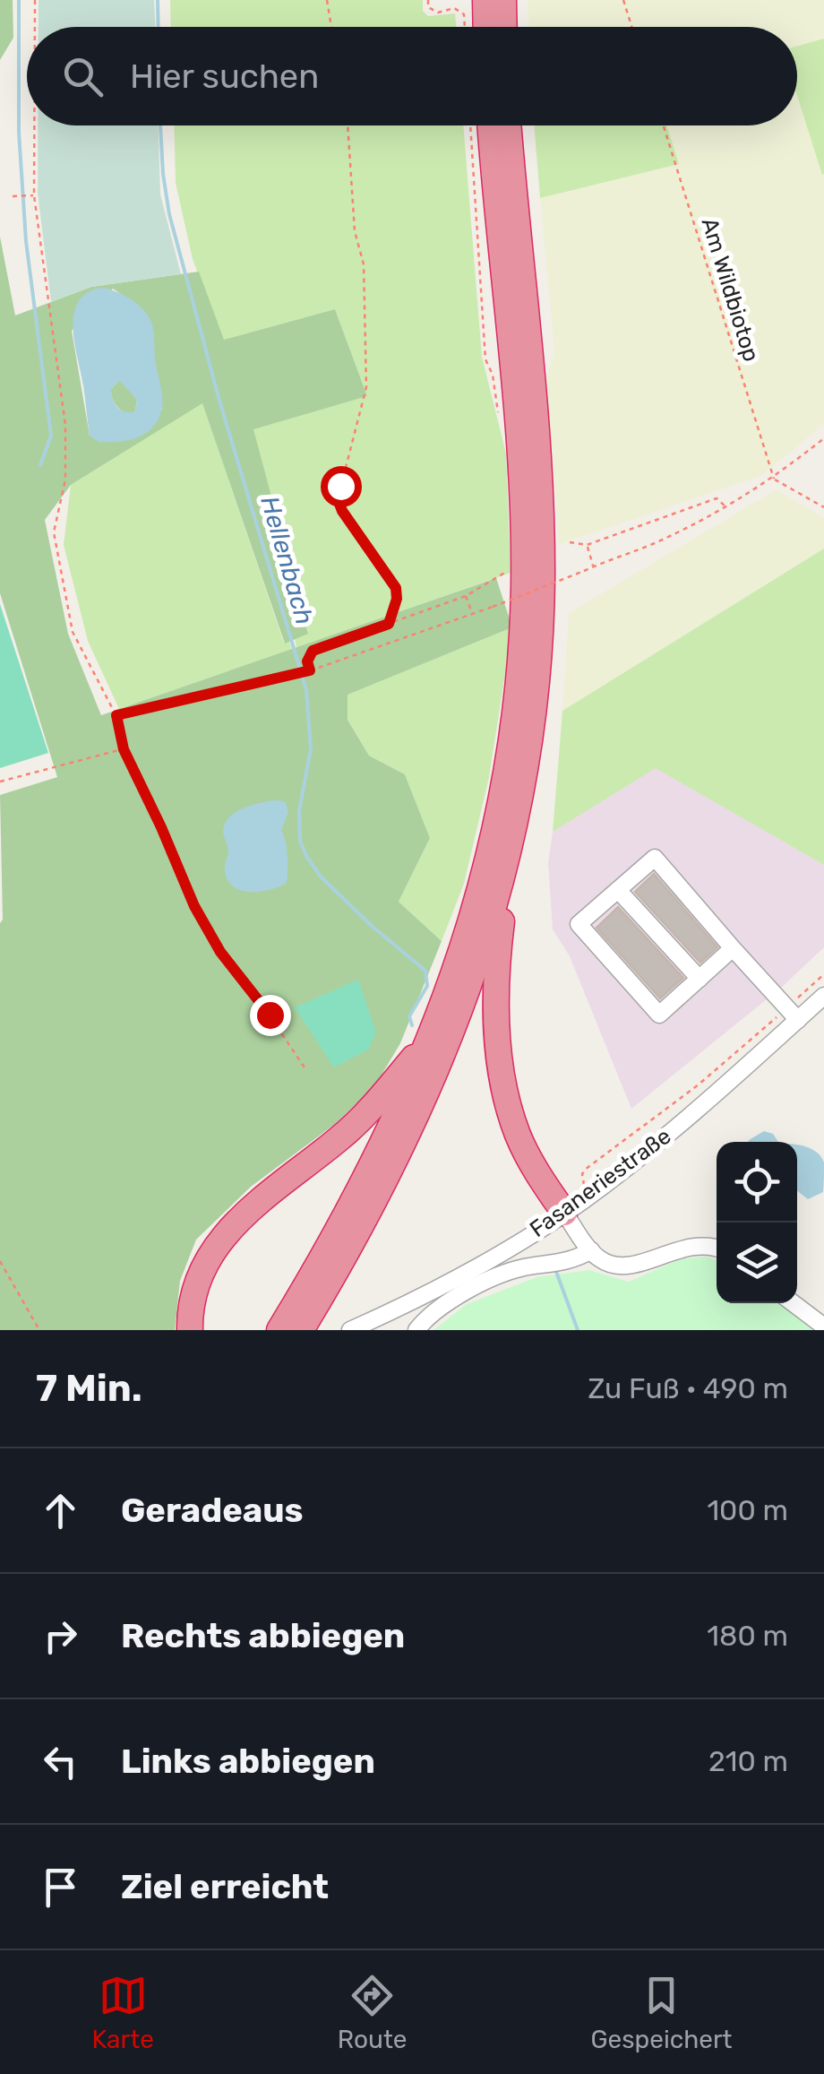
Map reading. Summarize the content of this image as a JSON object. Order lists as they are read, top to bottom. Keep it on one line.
{"streets":{"street":["Fasaneriestraße"],"path":["Am Wildbiotop"]},"water":["Hellenbach"],"page":{"search":"Hier suchen","heading":["7 Min.","Zu Fuß · 490 m"],"list":[["Geradeaus","100 m"],["Rechts abbiegen","180 m"],["Links abbiegen","210 m"],"Ziel erreicht"],"nav":["Karte","Route","Gespeichert"]}}
